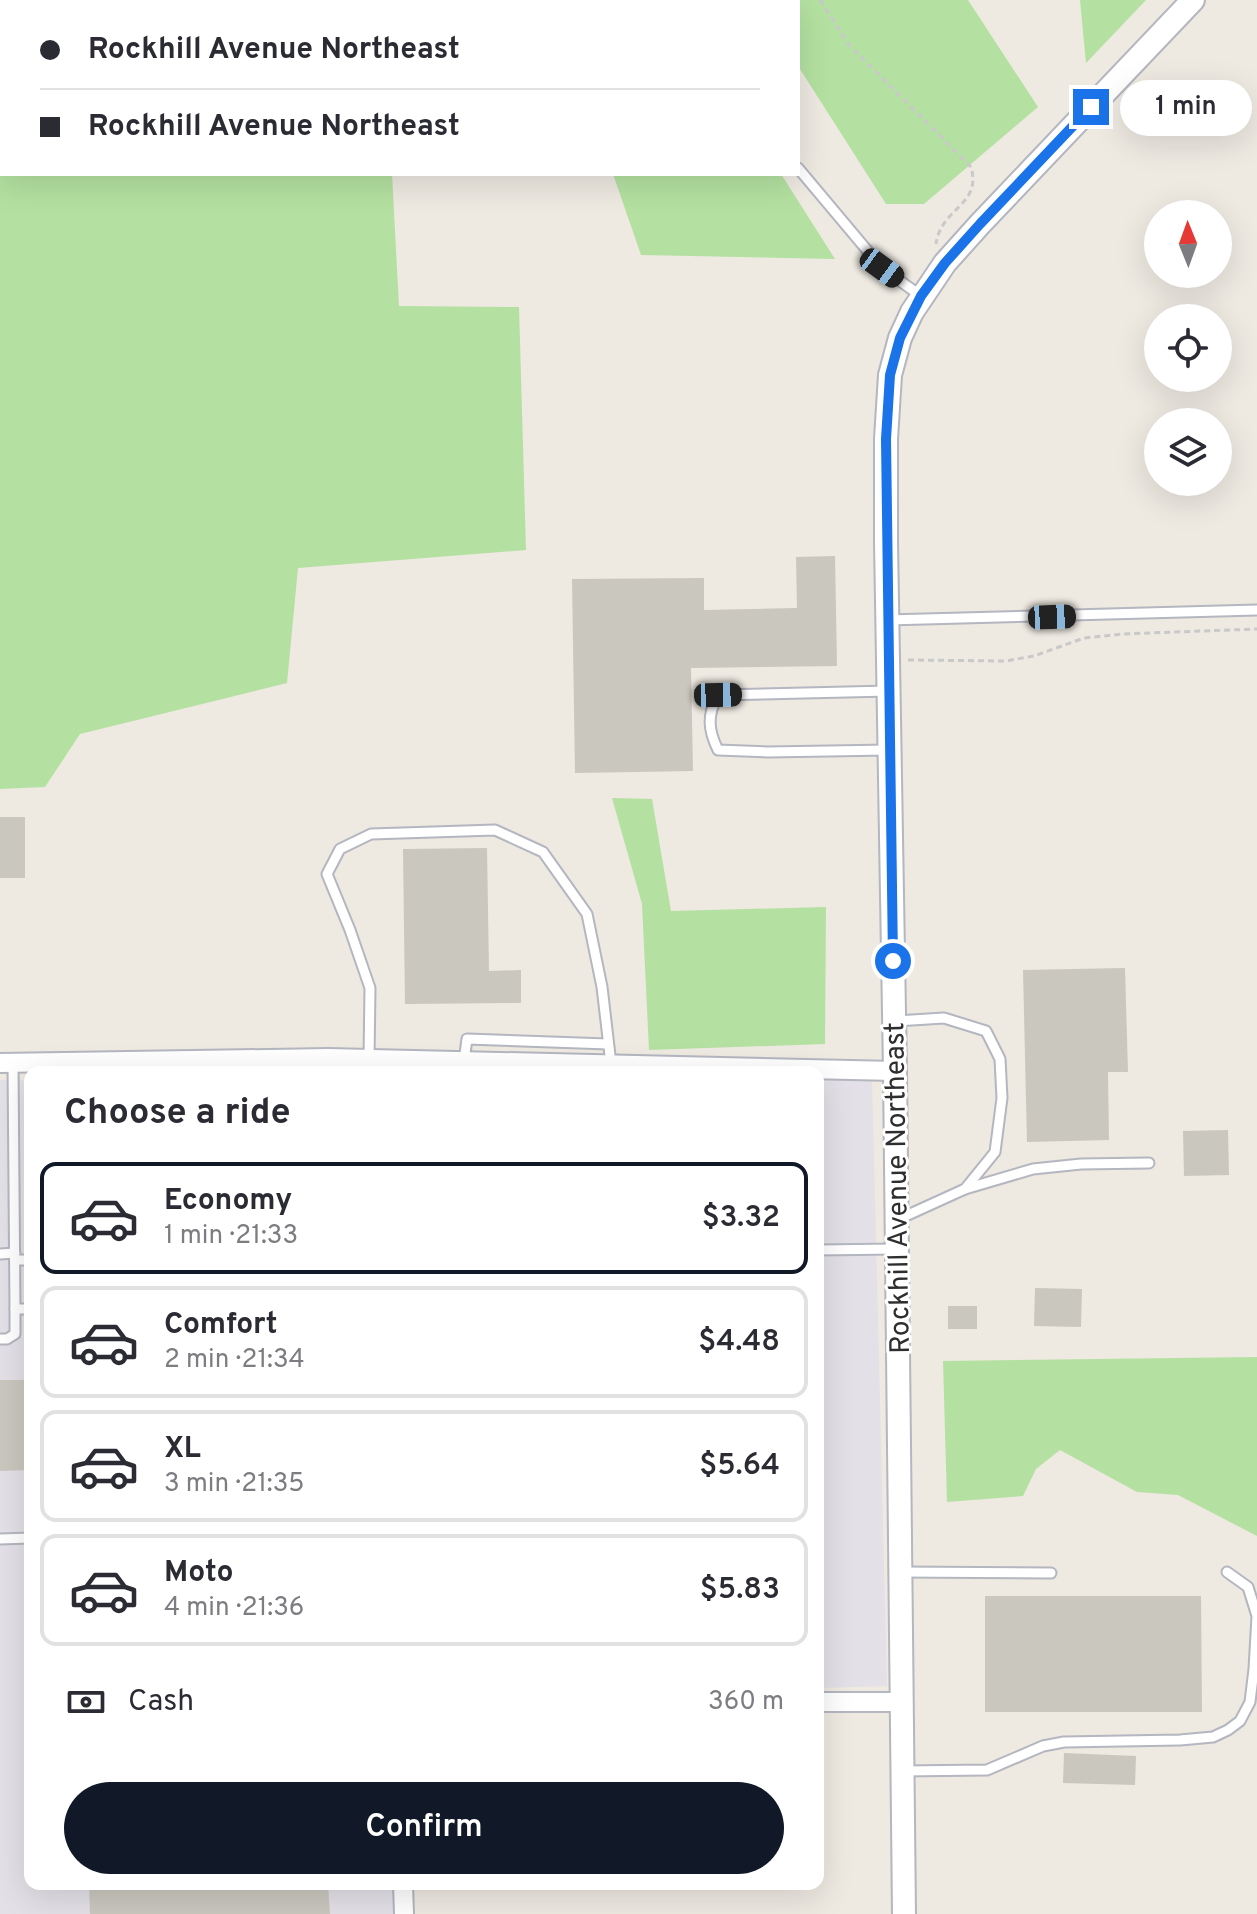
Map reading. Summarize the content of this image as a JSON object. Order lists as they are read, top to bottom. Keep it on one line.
{"streets":{"street":["Rockhill Avenue Northeast"]},"north":"top","page":{"banner":["Rockhill Avenue Northeast","Rockhill Avenue Northeast"],"bubble":"1 min","heading":"Choose a ride","list":[{"name":"Economy","note":"1 min · 21:33","value":"$3.32"},{"name":"Comfort","note":"2 min · 21:34","value":"$4.48"},{"name":"XL","note":"3 min · 21:35","value":"$5.64"},{"name":"Moto","note":"4 min · 21:36","value":"$5.83"}],"pay":["Cash","360 m"],"buttons":"Confirm"}}
